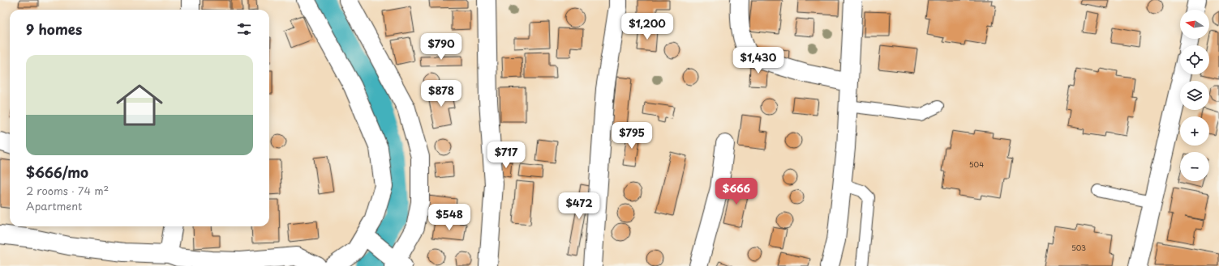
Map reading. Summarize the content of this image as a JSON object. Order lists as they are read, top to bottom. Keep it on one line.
{"house_numbers":["504","503"],"north":"left","page":{"map_buttons":["+","−"],"heading":"9 homes","price":["$1,200","$790","$1,430","$878","$795","$717","$666","$472","$548"],"list":[{"name":"$666/mo","note":"2 rooms · 74 m² · Apartment"}]}}
